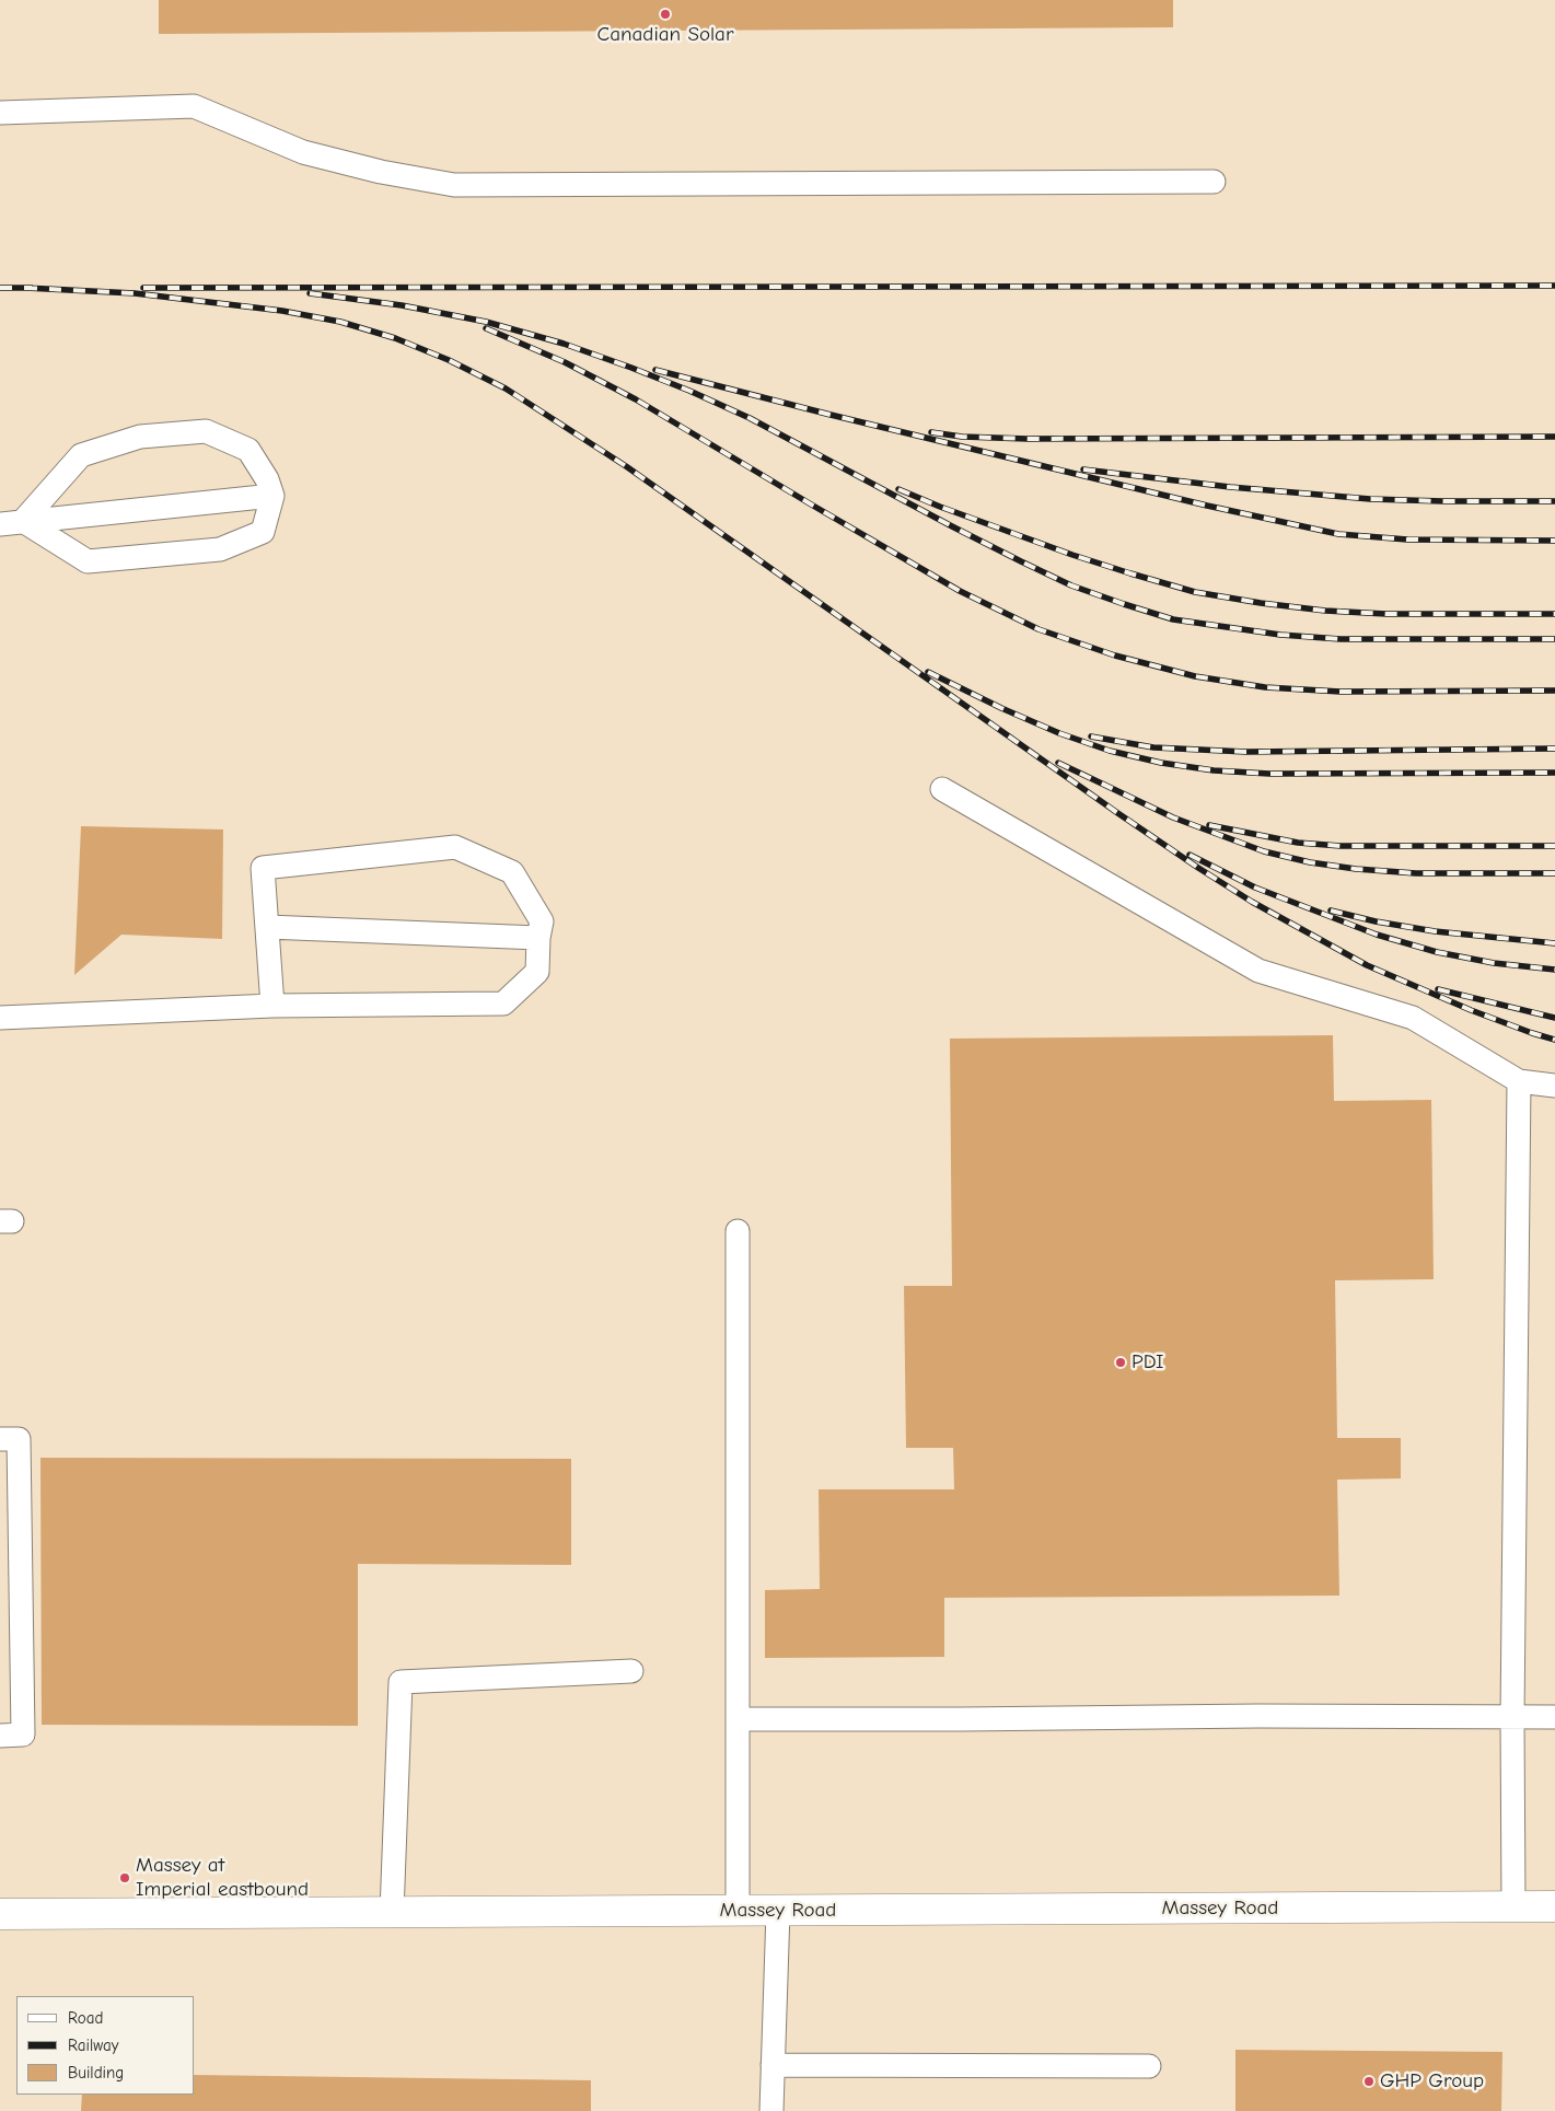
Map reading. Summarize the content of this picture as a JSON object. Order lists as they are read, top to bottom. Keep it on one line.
{"streets":{"street":["Massey Road"]},"places":["Canadian Solar","PDI","Massey at Imperial eastbound","GHP Group"],"legend":["Road","Railway","Building"]}
